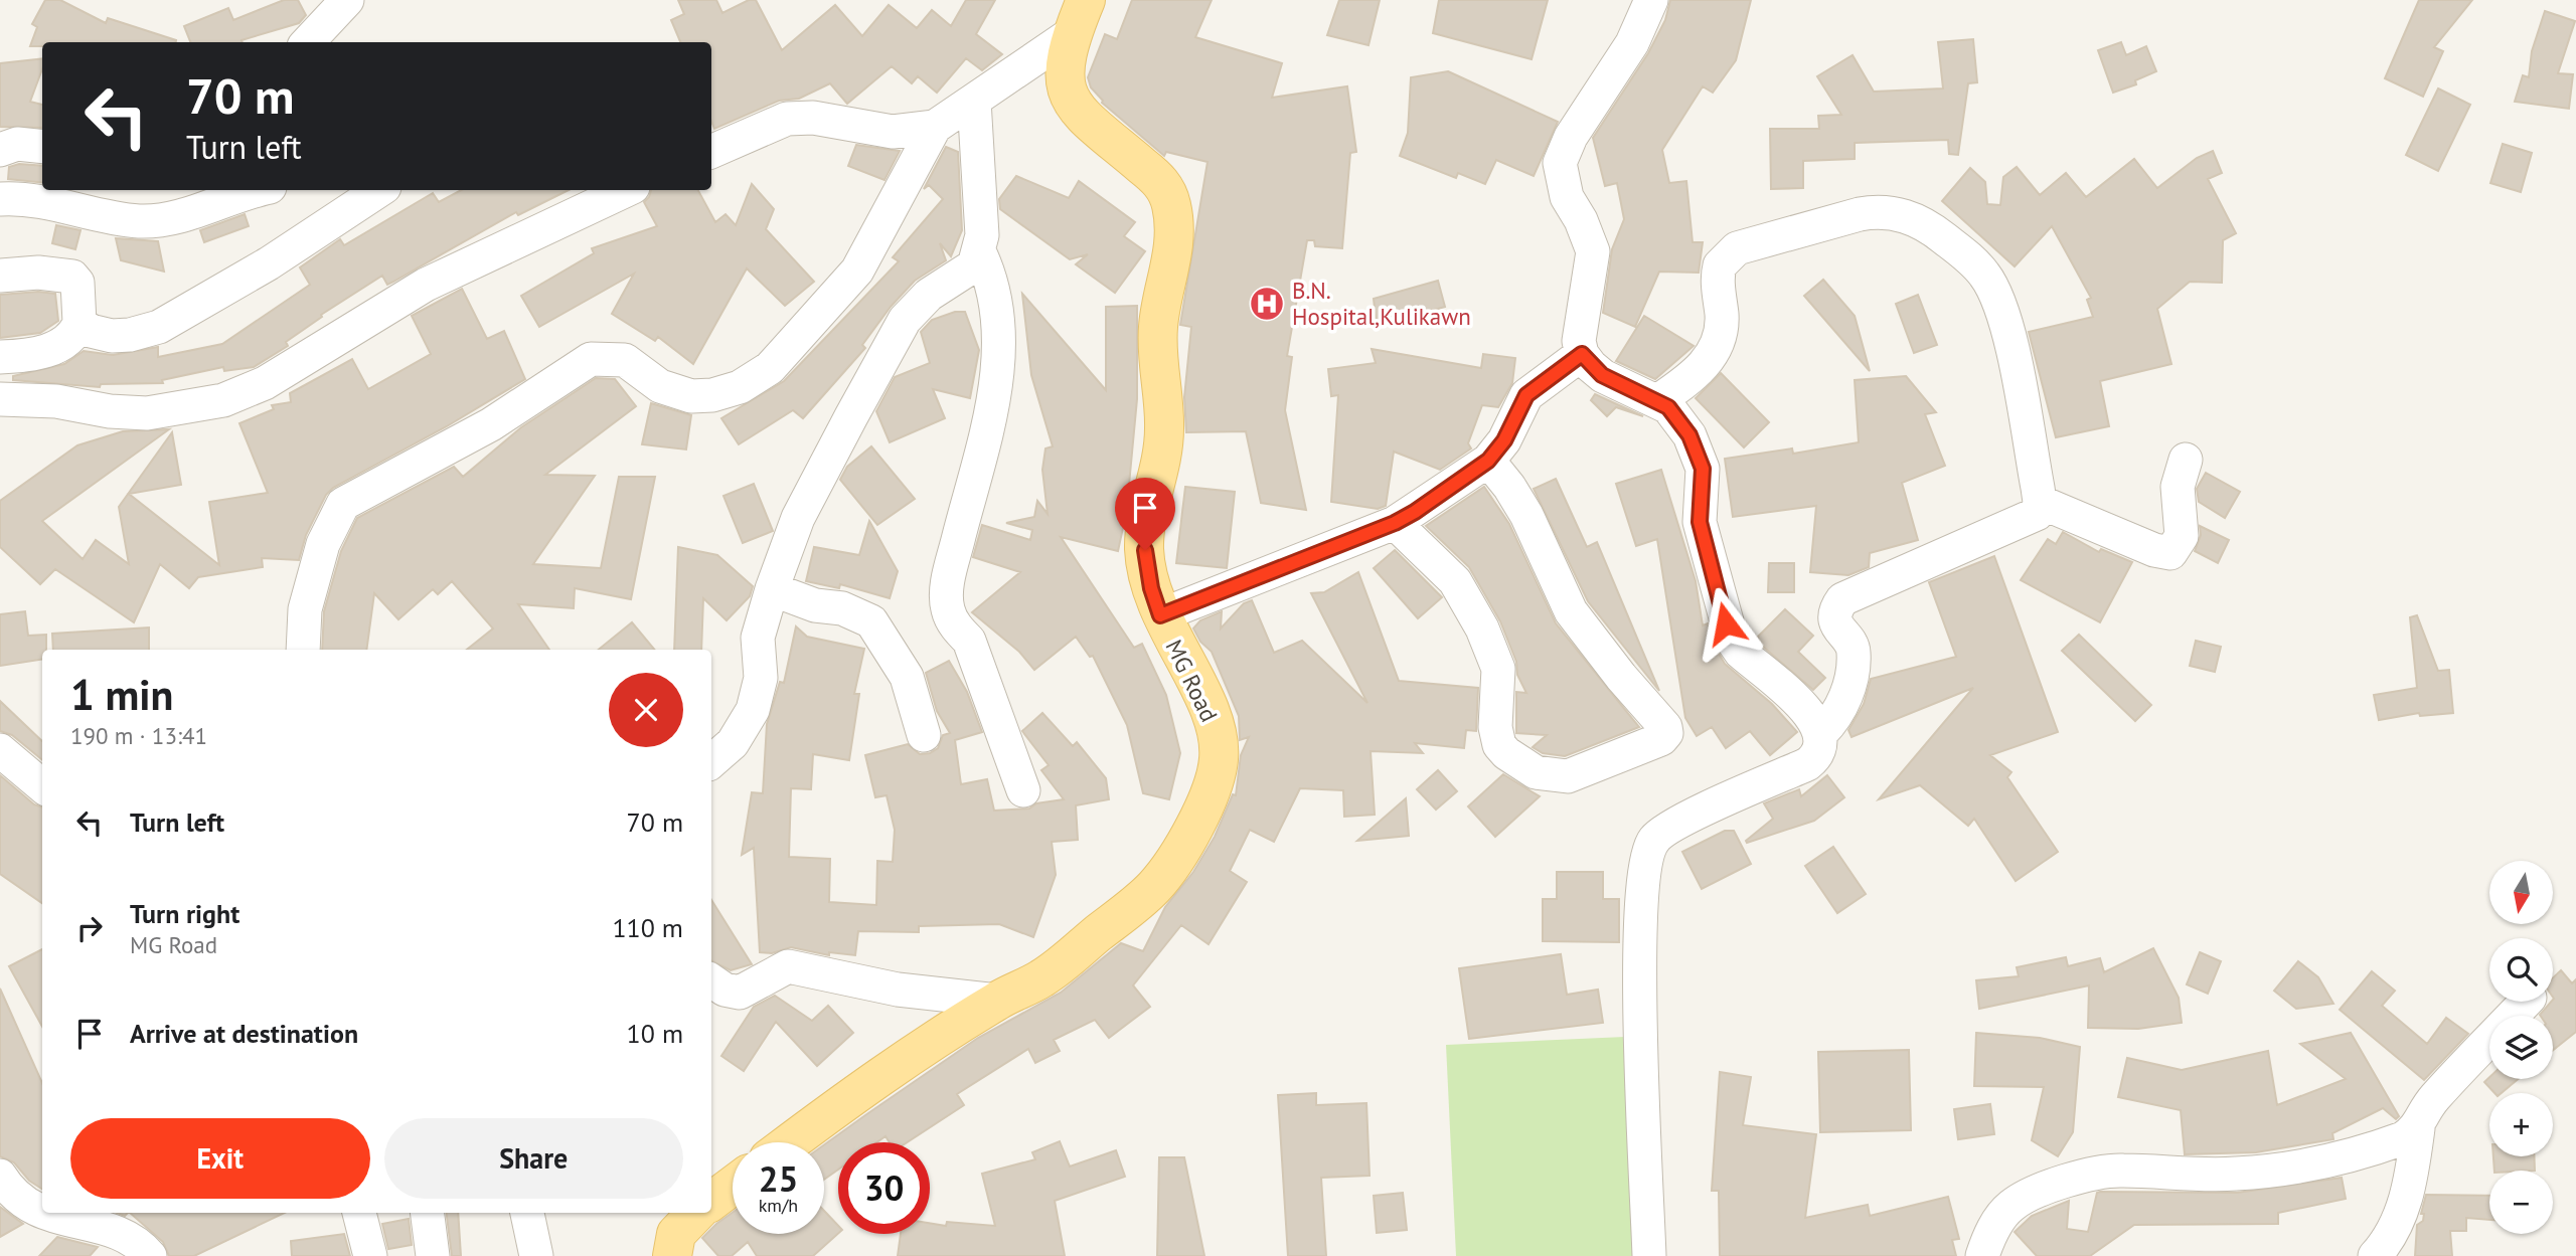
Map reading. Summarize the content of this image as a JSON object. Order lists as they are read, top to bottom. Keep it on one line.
{"streets":{"main road":["MG Road"]},"places":{"hospital":["B.N. Hospital,Kulikawn"]},"north":"bottom","page":{"turn":["70 m","Turn left"],"heading":["1 min","190 m · 13:41"],"list":[{"name":"Turn left","value":"70 m"},{"name":"Turn right","note":"MG Road","value":"110 m"},{"name":"Arrive at destination","value":"10 m"}],"map_buttons":["+","−"],"buttons":["Exit","Share"],"speed":"25 km/h","limit":"30"}}
